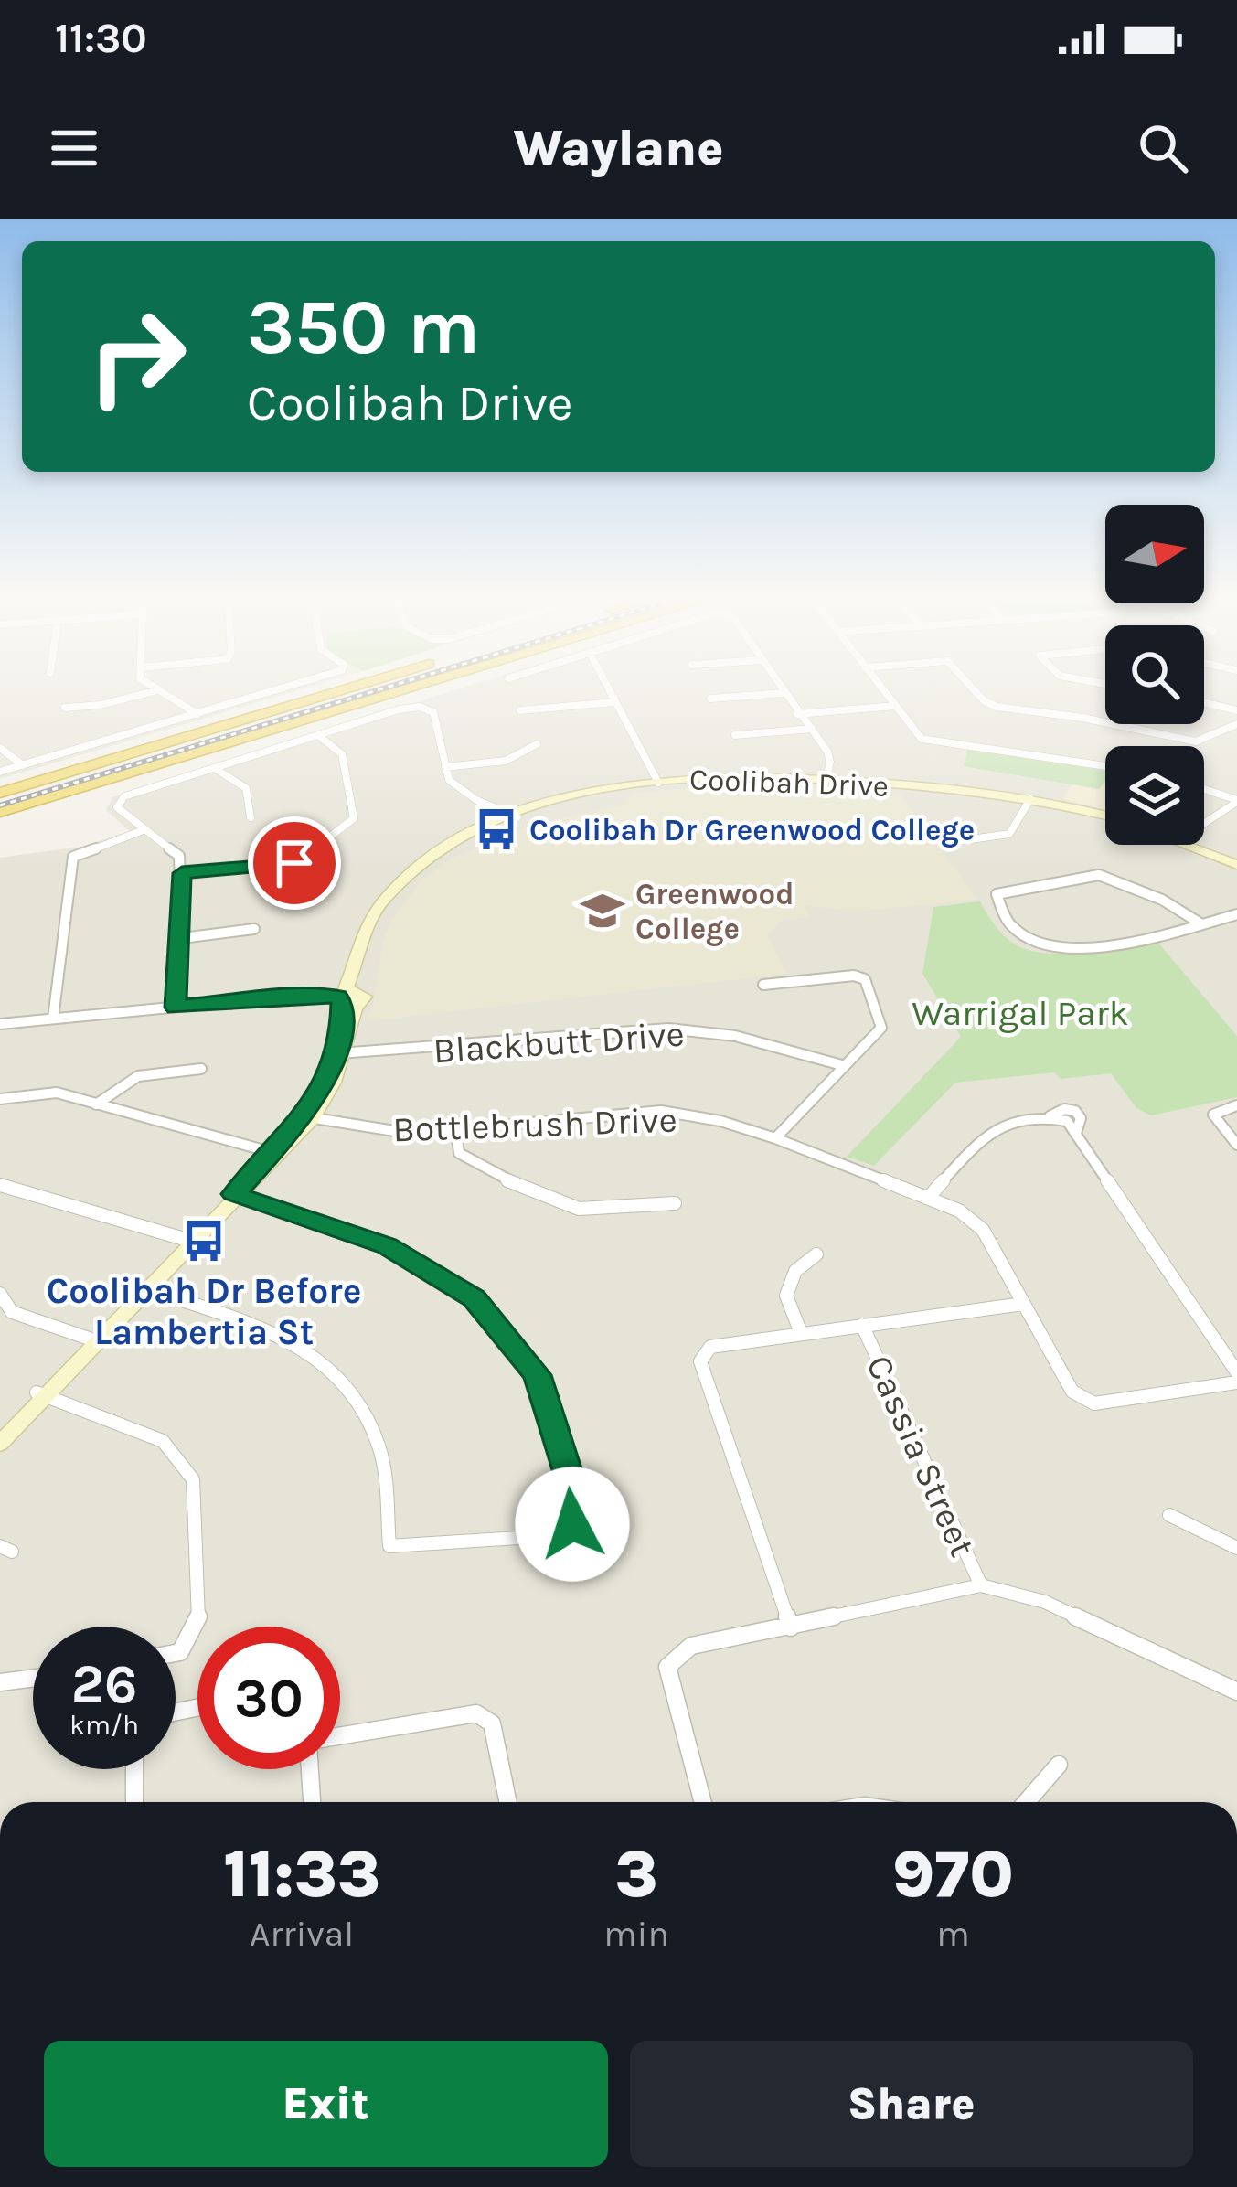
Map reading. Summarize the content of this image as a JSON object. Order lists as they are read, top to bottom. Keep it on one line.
{"streets":{"main road":["Coolibah Drive"],"street":["Blackbutt Drive","Bottlebrush Drive","Cassia Street"]},"crossings":[["Coolibah Drive","Blackbutt Drive"],["Coolibah Drive","Bottlebrush Drive"]],"parks":["Warrigal Park"],"places":{"bus stop":["Coolibah Dr Greenwood College","Coolibah Dr Before Lambertia St"],"school or university":["Greenwood College"]},"north":"right","page":{"status":"11:30","header":"Waylane","turn":["350 m","Coolibah Drive"],"speed":"26 km/h","limit":"30","eta":["11:33","Arrival","3","min","970","m"],"buttons":["Exit","Share"]}}
